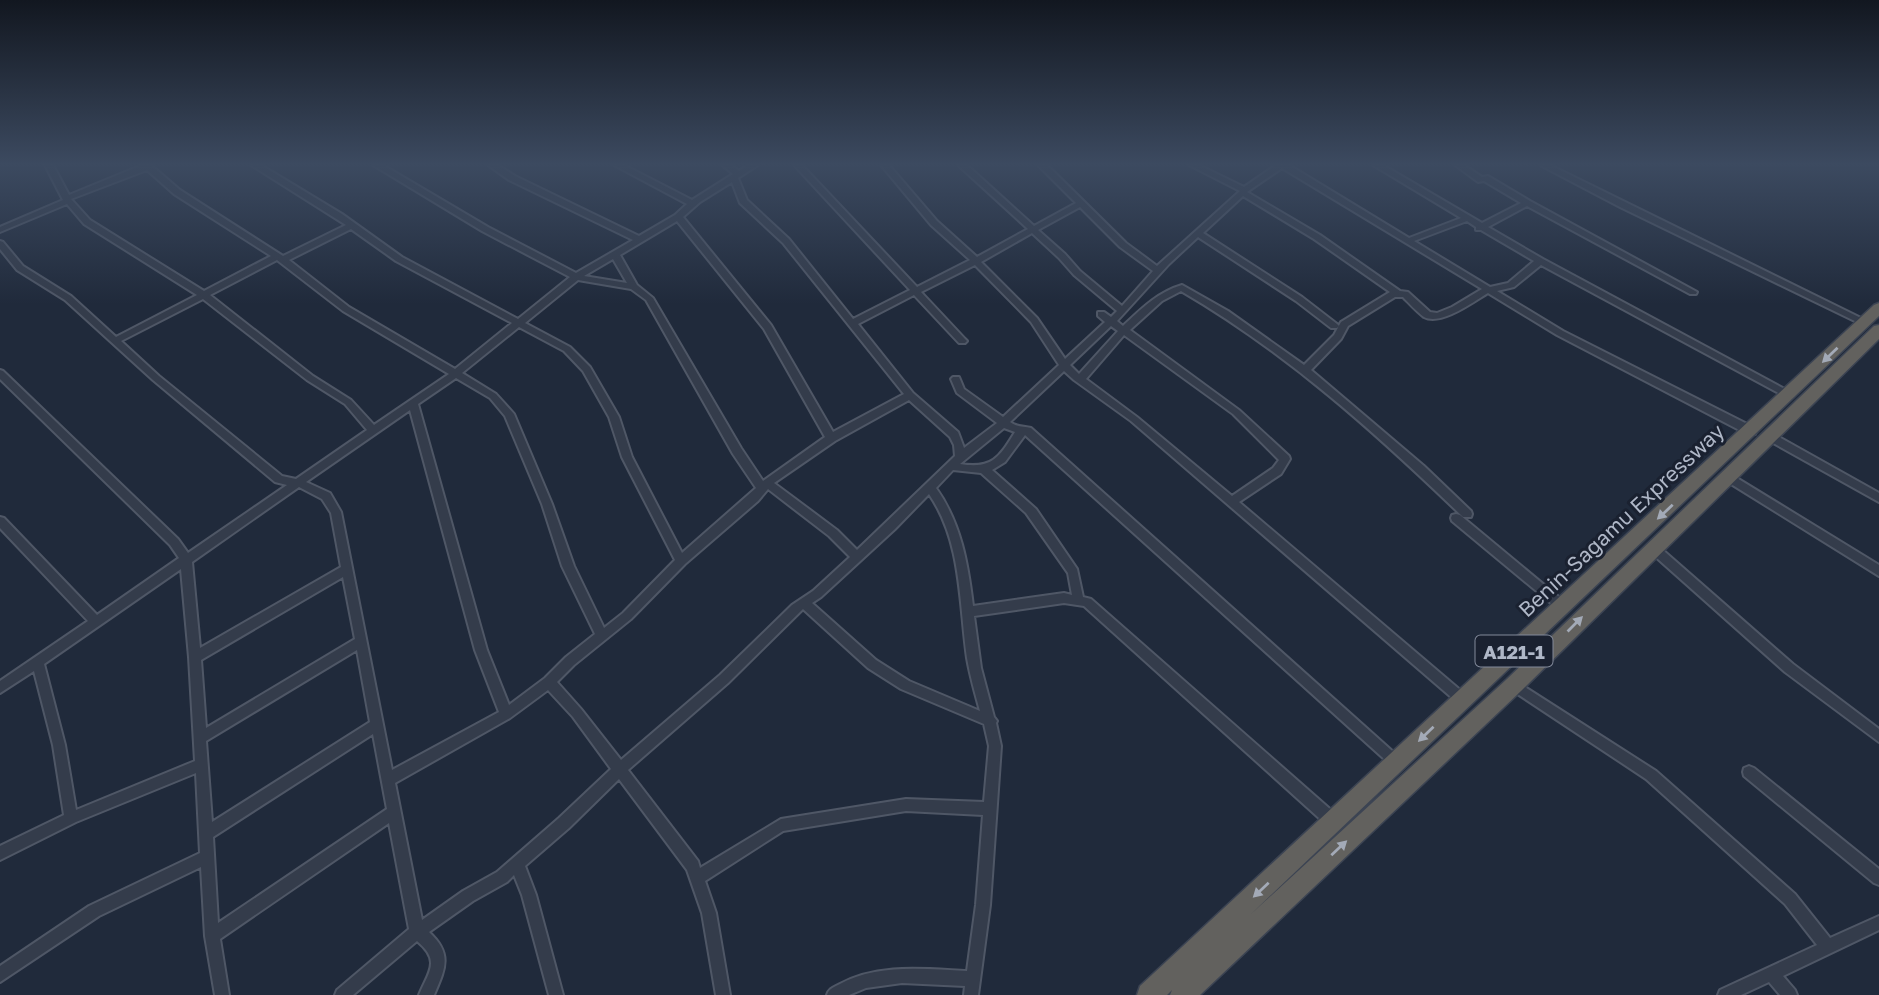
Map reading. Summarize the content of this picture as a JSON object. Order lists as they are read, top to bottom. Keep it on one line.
{"streets":{"highway":["Benin-Sagamu Expressway","A121-1"]},"crossings":[["Benin-Sagamu Expressway","A121-1"]]}
